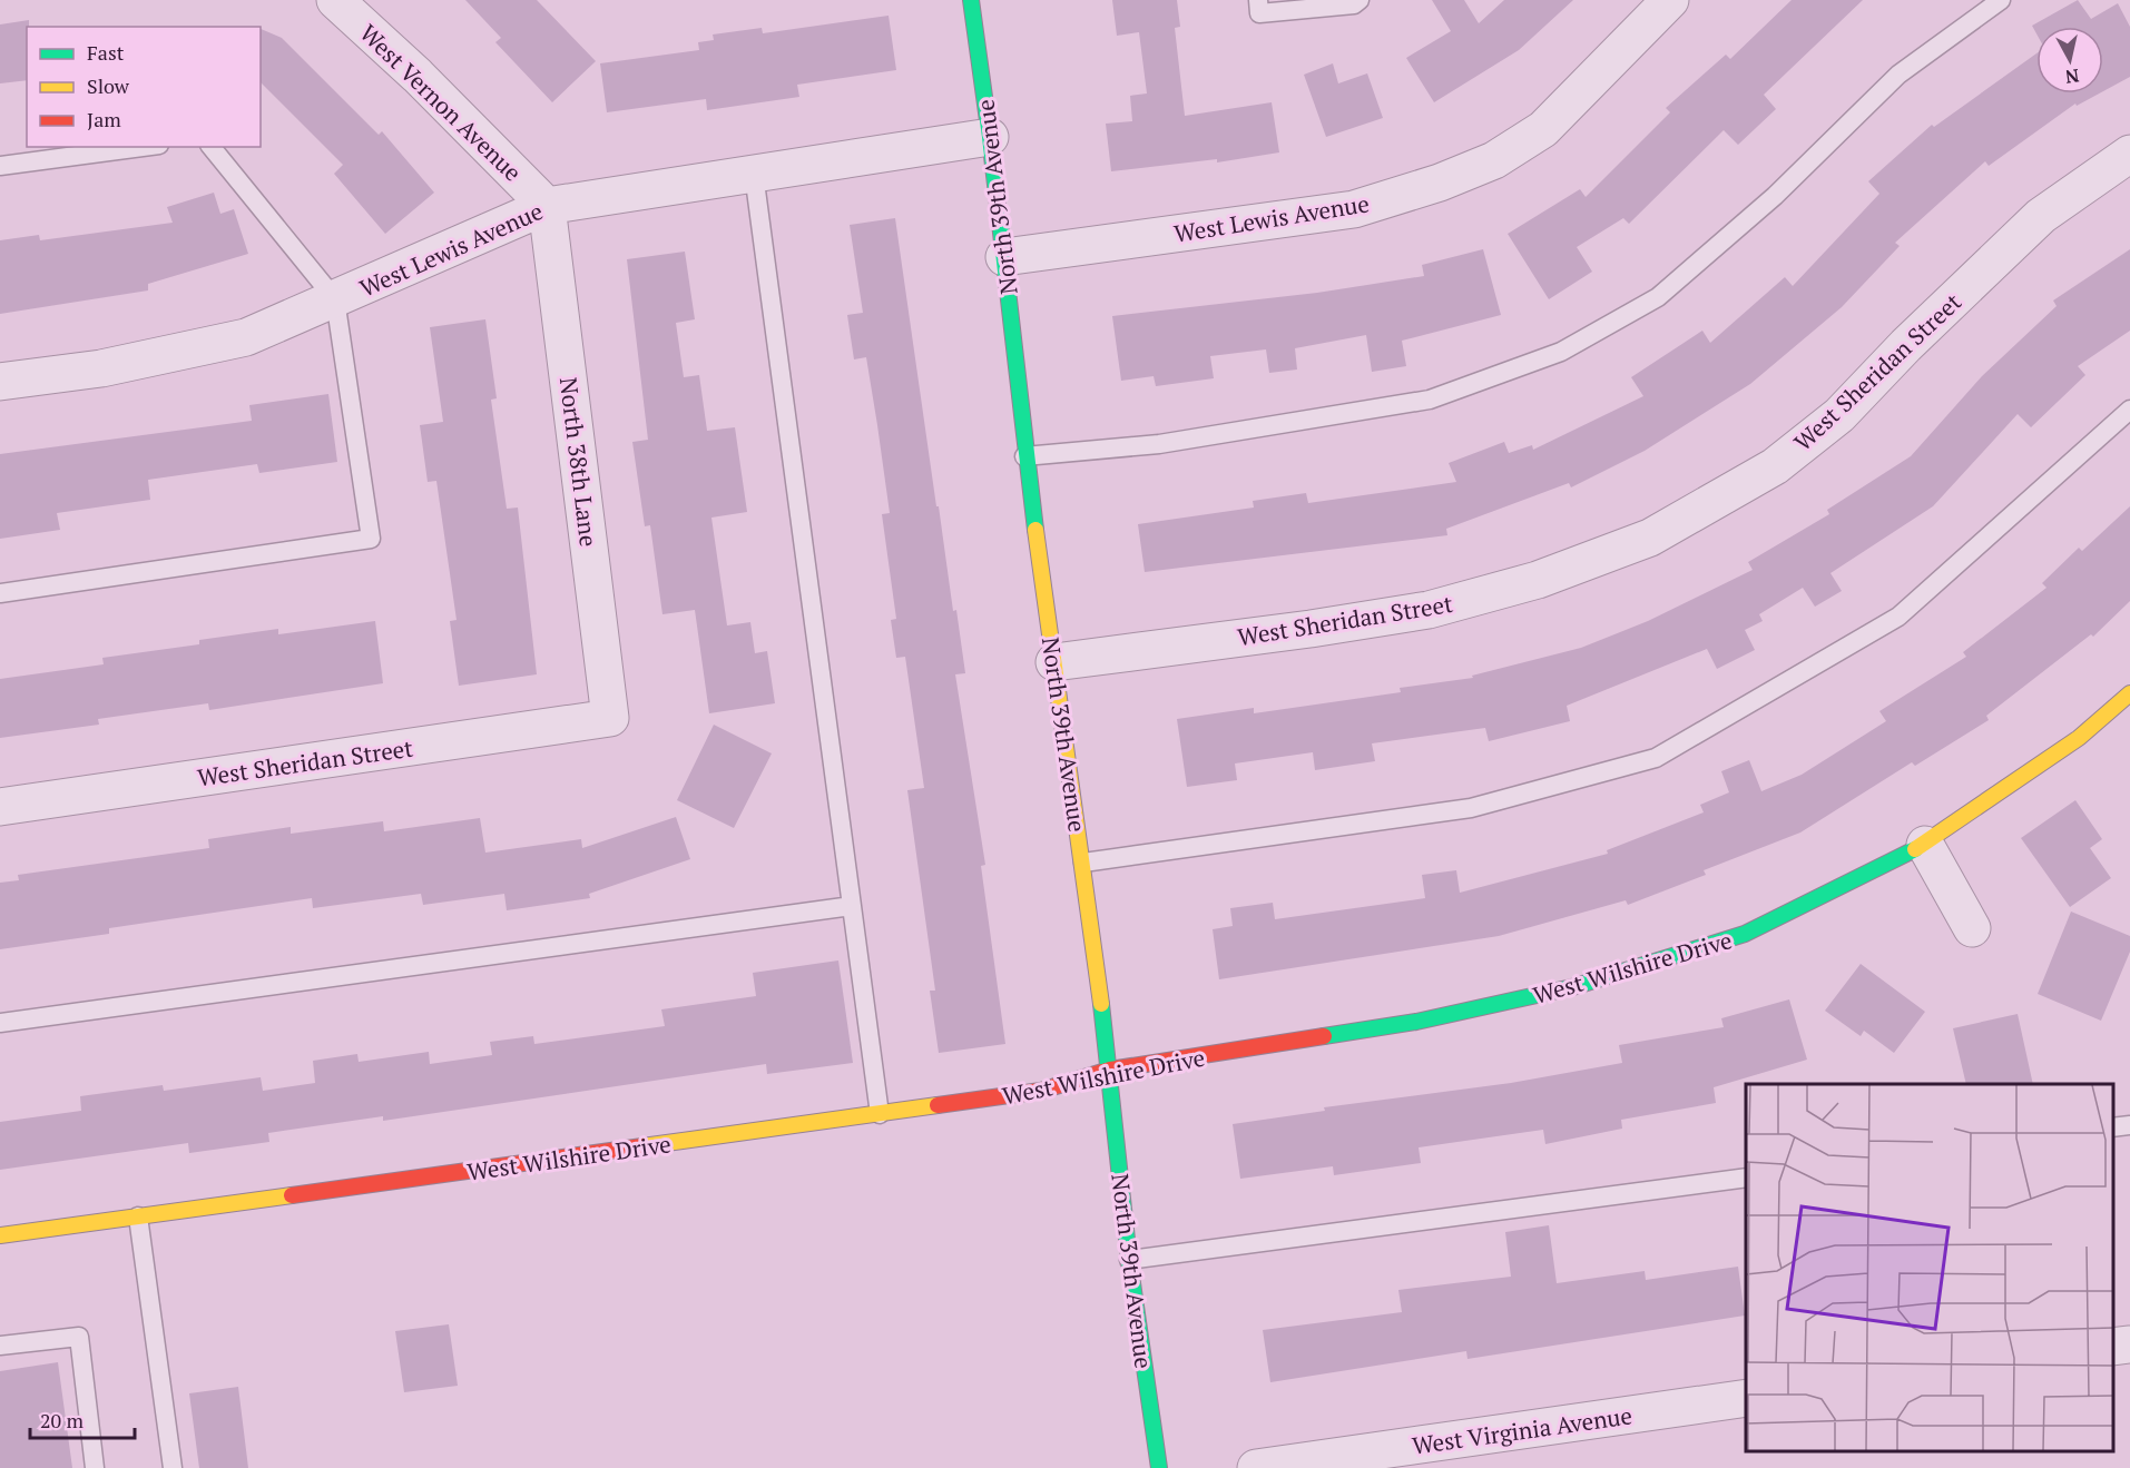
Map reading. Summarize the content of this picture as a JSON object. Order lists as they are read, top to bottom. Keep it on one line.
{"streets":{"street":["West Vernon Avenue","North 39th Avenue","West Lewis Avenue","West Sheridan Street","North 38th Lane","West Wilshire Drive","West Virginia Avenue"]},"crossings":[["West Vernon Avenue","West Lewis Avenue"],["West Vernon Avenue","North 38th Lane"],["North 39th Avenue","West Lewis Avenue"],["North 39th Avenue","West Sheridan Street"],["North 39th Avenue","West Wilshire Drive"],["West Lewis Avenue","North 38th Lane"],["West Sheridan Street","North 38th Lane"]],"legend":["Fast","Slow","Jam"],"scale_bar":"20 m","north":"bottom"}
